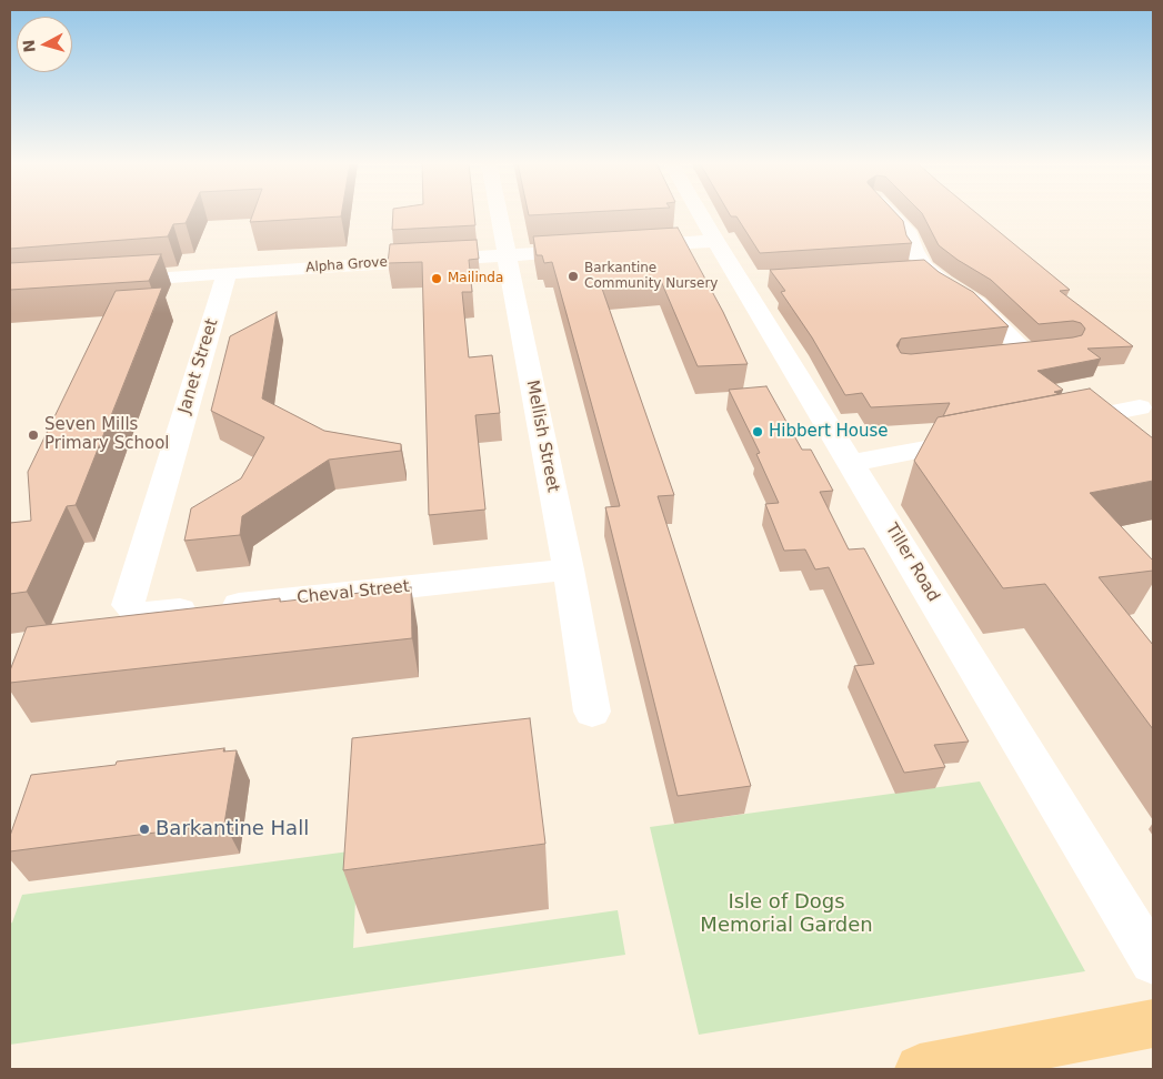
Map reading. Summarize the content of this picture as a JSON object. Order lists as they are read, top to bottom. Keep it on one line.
{"streets":{"street":["Alpha Grove","Janet Street","Mellish Street","Tiller Road","Cheval Street"]},"crossings":[["Alpha Grove","Janet Street"],["Alpha Grove","Mellish Street"],["Janet Street","Cheval Street"],["Mellish Street","Cheval Street"]],"parks":["Isle of Dogs Memorial Garden"],"places":["Barkantine Community Nursery","Mailinda","Hibbert House","Seven Mills Primary School","Barkantine Hall"],"north":"left"}
